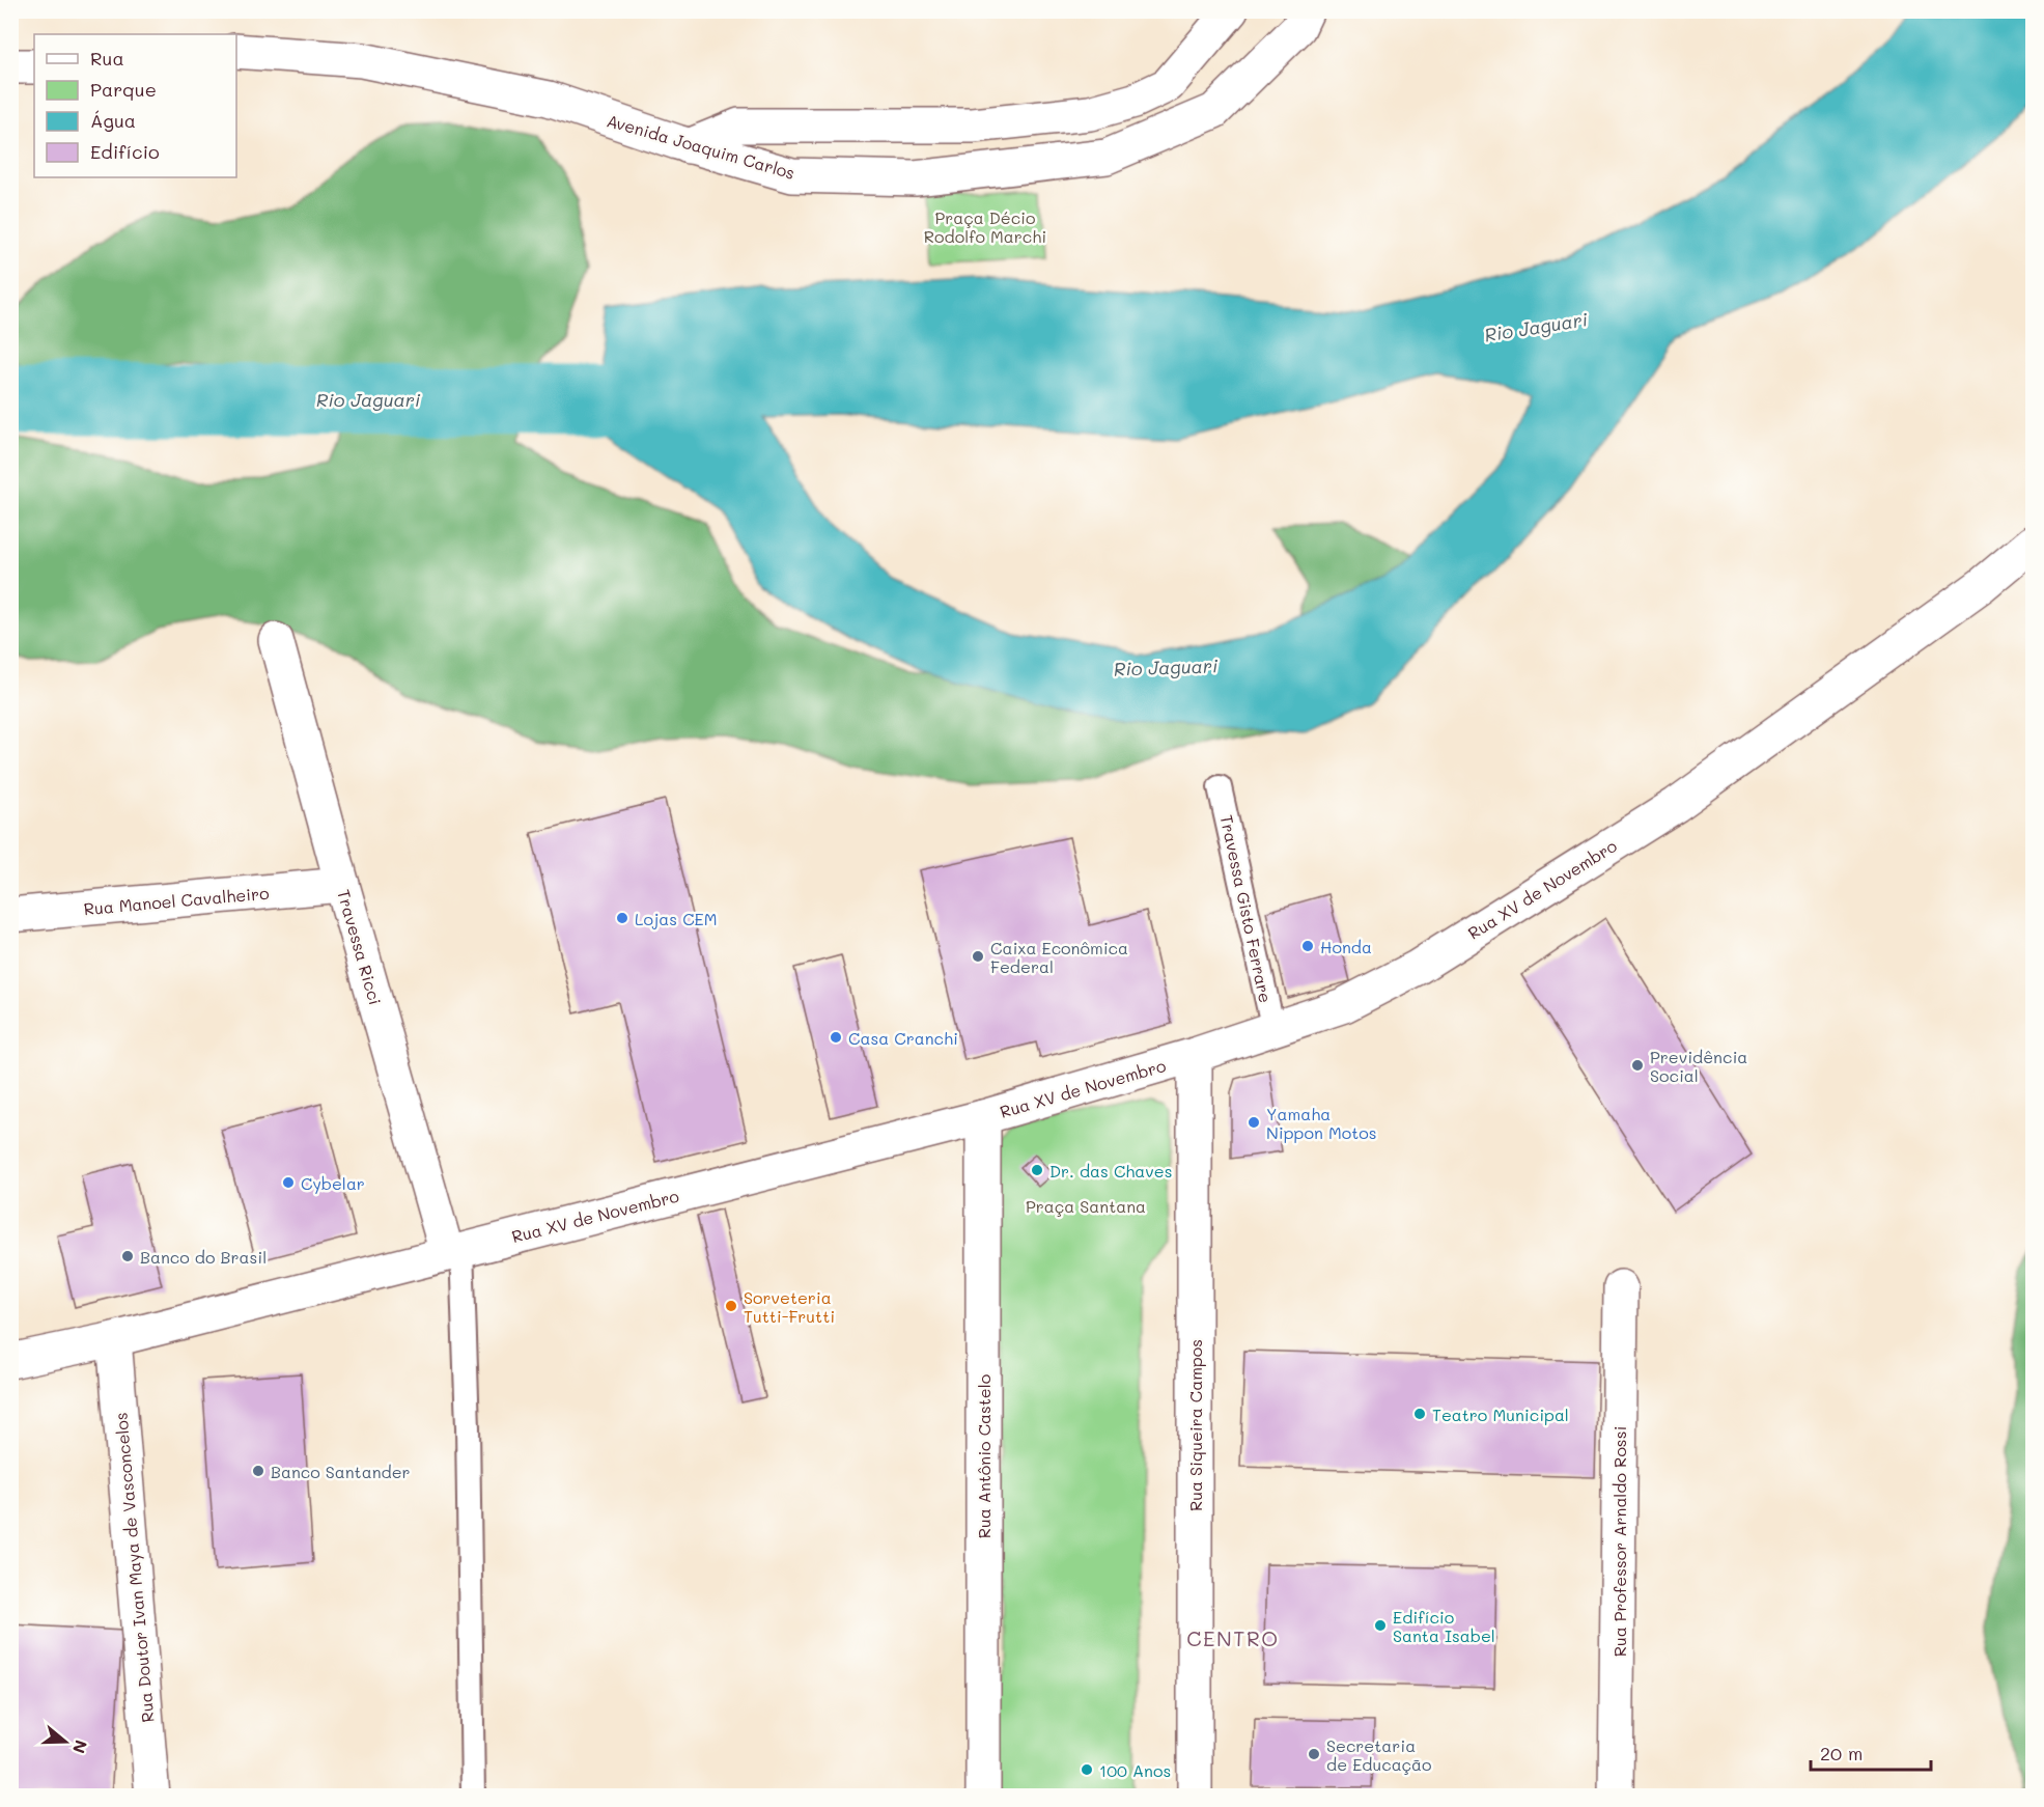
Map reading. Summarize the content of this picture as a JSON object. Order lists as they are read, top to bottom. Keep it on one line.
{"streets":{"street":["Avenida Joaquim Carlos","Rua XV de Novembro","Rua Manoel Cavalheiro","Travessa Ricci","Rua Siqueira Campos","Rua Antônio Castelo","Rua Professor Arnaldo Rossi","Rua Doutor Ivan Maya de Vasconcelos"],"lane":["Travessa Gisto Ferrare"]},"crossings":[["Rua XV de Novembro","Travessa Gisto Ferrare"],["Rua XV de Novembro","Travessa Ricci"],["Rua XV de Novembro","Rua Siqueira Campos"],["Rua XV de Novembro","Rua Antônio Castelo"],["Rua XV de Novembro","Rua Doutor Ivan Maya de Vasconcelos"],["Rua Manoel Cavalheiro","Travessa Ricci"]],"districts":["CENTRO"],"water":["Rio Jaguari"],"parks":["Praça Décio Rodolfo Marchi","Praça Santana"],"places":["Lojas CEM","Honda","Caixa Econômica Federal","Casa Cranchi","Previdência Social","Yamaha Nippon Motos","Dr. das Chaves","Cybelar","Banco do Brasil","Sorveteria Tutti-Frutti","Teatro Municipal","Banco Santander","Edifício Santa Isabel","Secretaria de Educação","100 Anos"],"legend":["Rua","Parque","Água","Edifício"],"scale_bar":"20 m","north":"right"}
